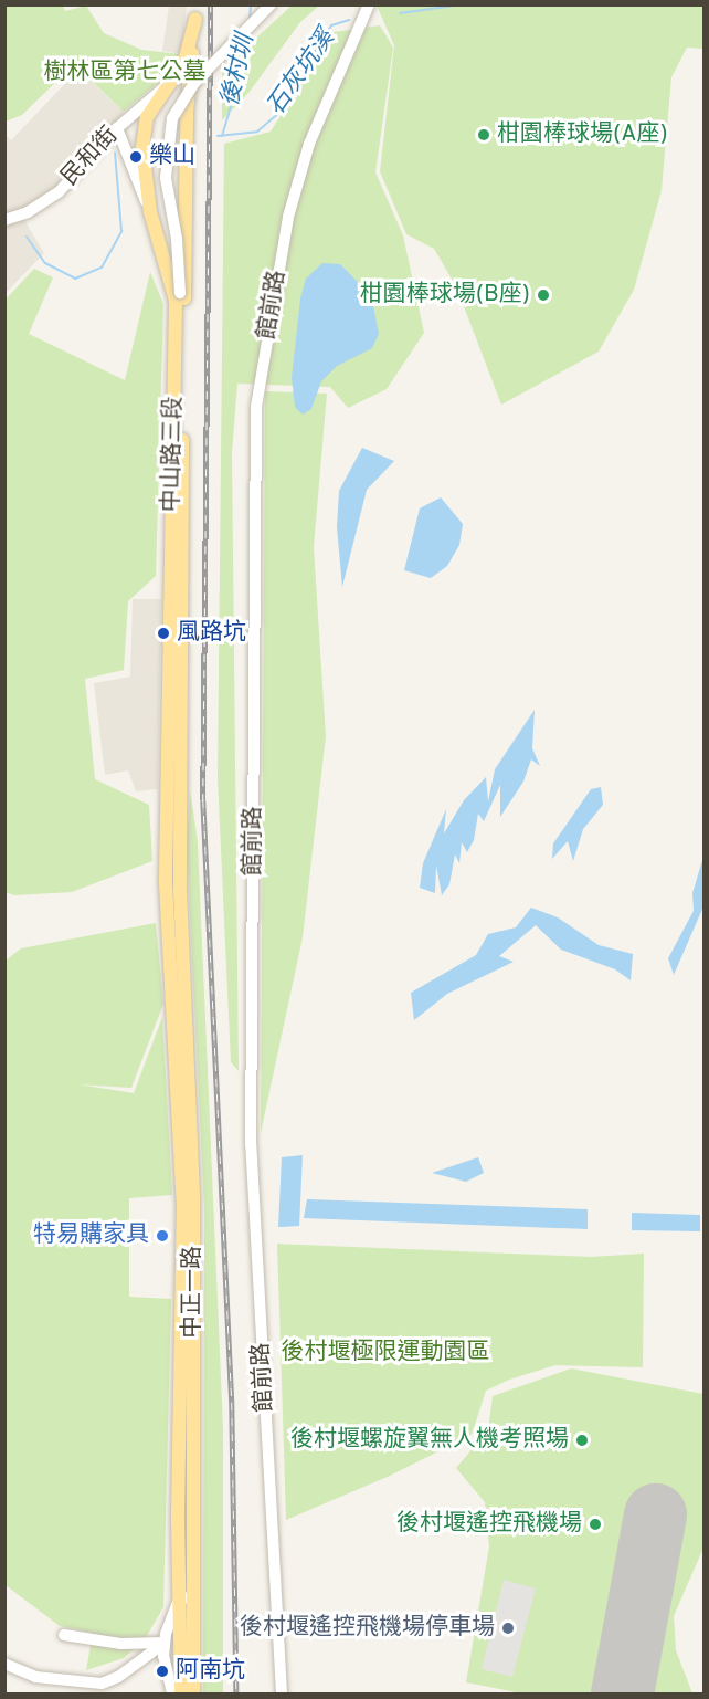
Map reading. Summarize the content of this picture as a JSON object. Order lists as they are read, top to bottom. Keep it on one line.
{"streets":{"main road":["中山路三段","中正一路"],"street":["民和街","館前路"]},"crossings":[["民和街","中山路三段"],["中山路三段","中正一路"]],"water":["後村圳","石灰坑溪"],"parks":["樹林區第七公墓","後村堰極限運動園區"],"places":["柑園棒球場(A座)","樂山","柑園棒球場(B座)","風路坑","特易購家具","後村堰螺旋翼無人機考照場","後村堰遙控飛機場","後村堰遙控飛機場停車場","阿南坑"]}
